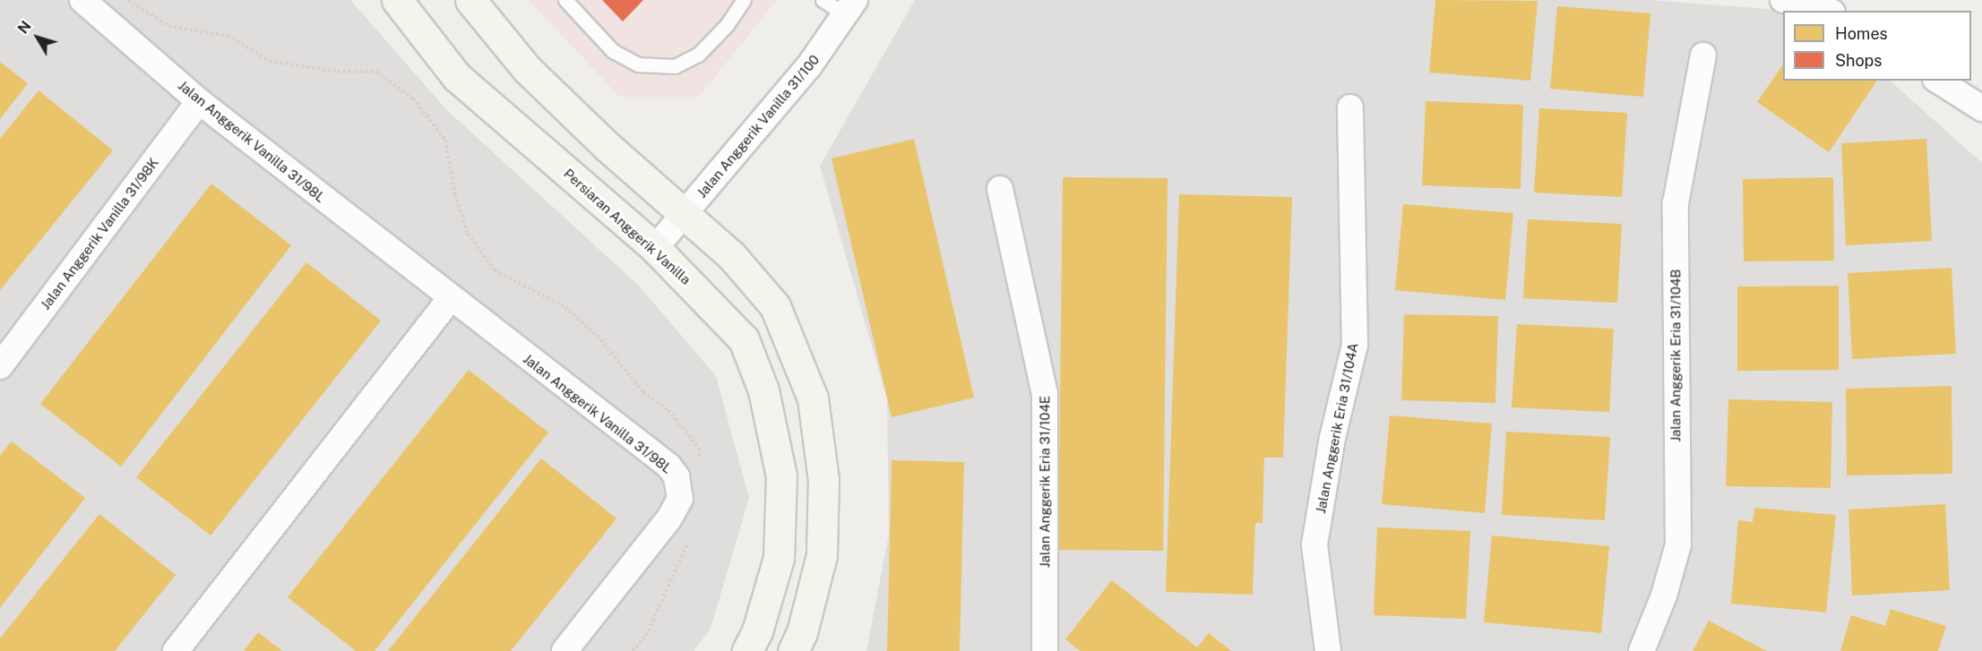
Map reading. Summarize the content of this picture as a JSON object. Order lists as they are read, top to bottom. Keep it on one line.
{"streets":{"main road":["Persiaran Anggerik Vanilla"],"street":["Jalan Anggerik Vanilla 31/100","Jalan Anggerik Vanilla 31/98L","Jalan Anggerik Vanilla 31/98K","Jalan Anggerik Eria 31/104B","Jalan Anggerik Eria 31/104A","Jalan Anggerik Eria 31/104E"]},"crossings":[["Jalan Anggerik Vanilla 31/100","Persiaran Anggerik Vanilla"],["Jalan Anggerik Vanilla 31/98L","Jalan Anggerik Vanilla 31/98K"]],"legend":["Homes","Shops"],"north":"top left"}
